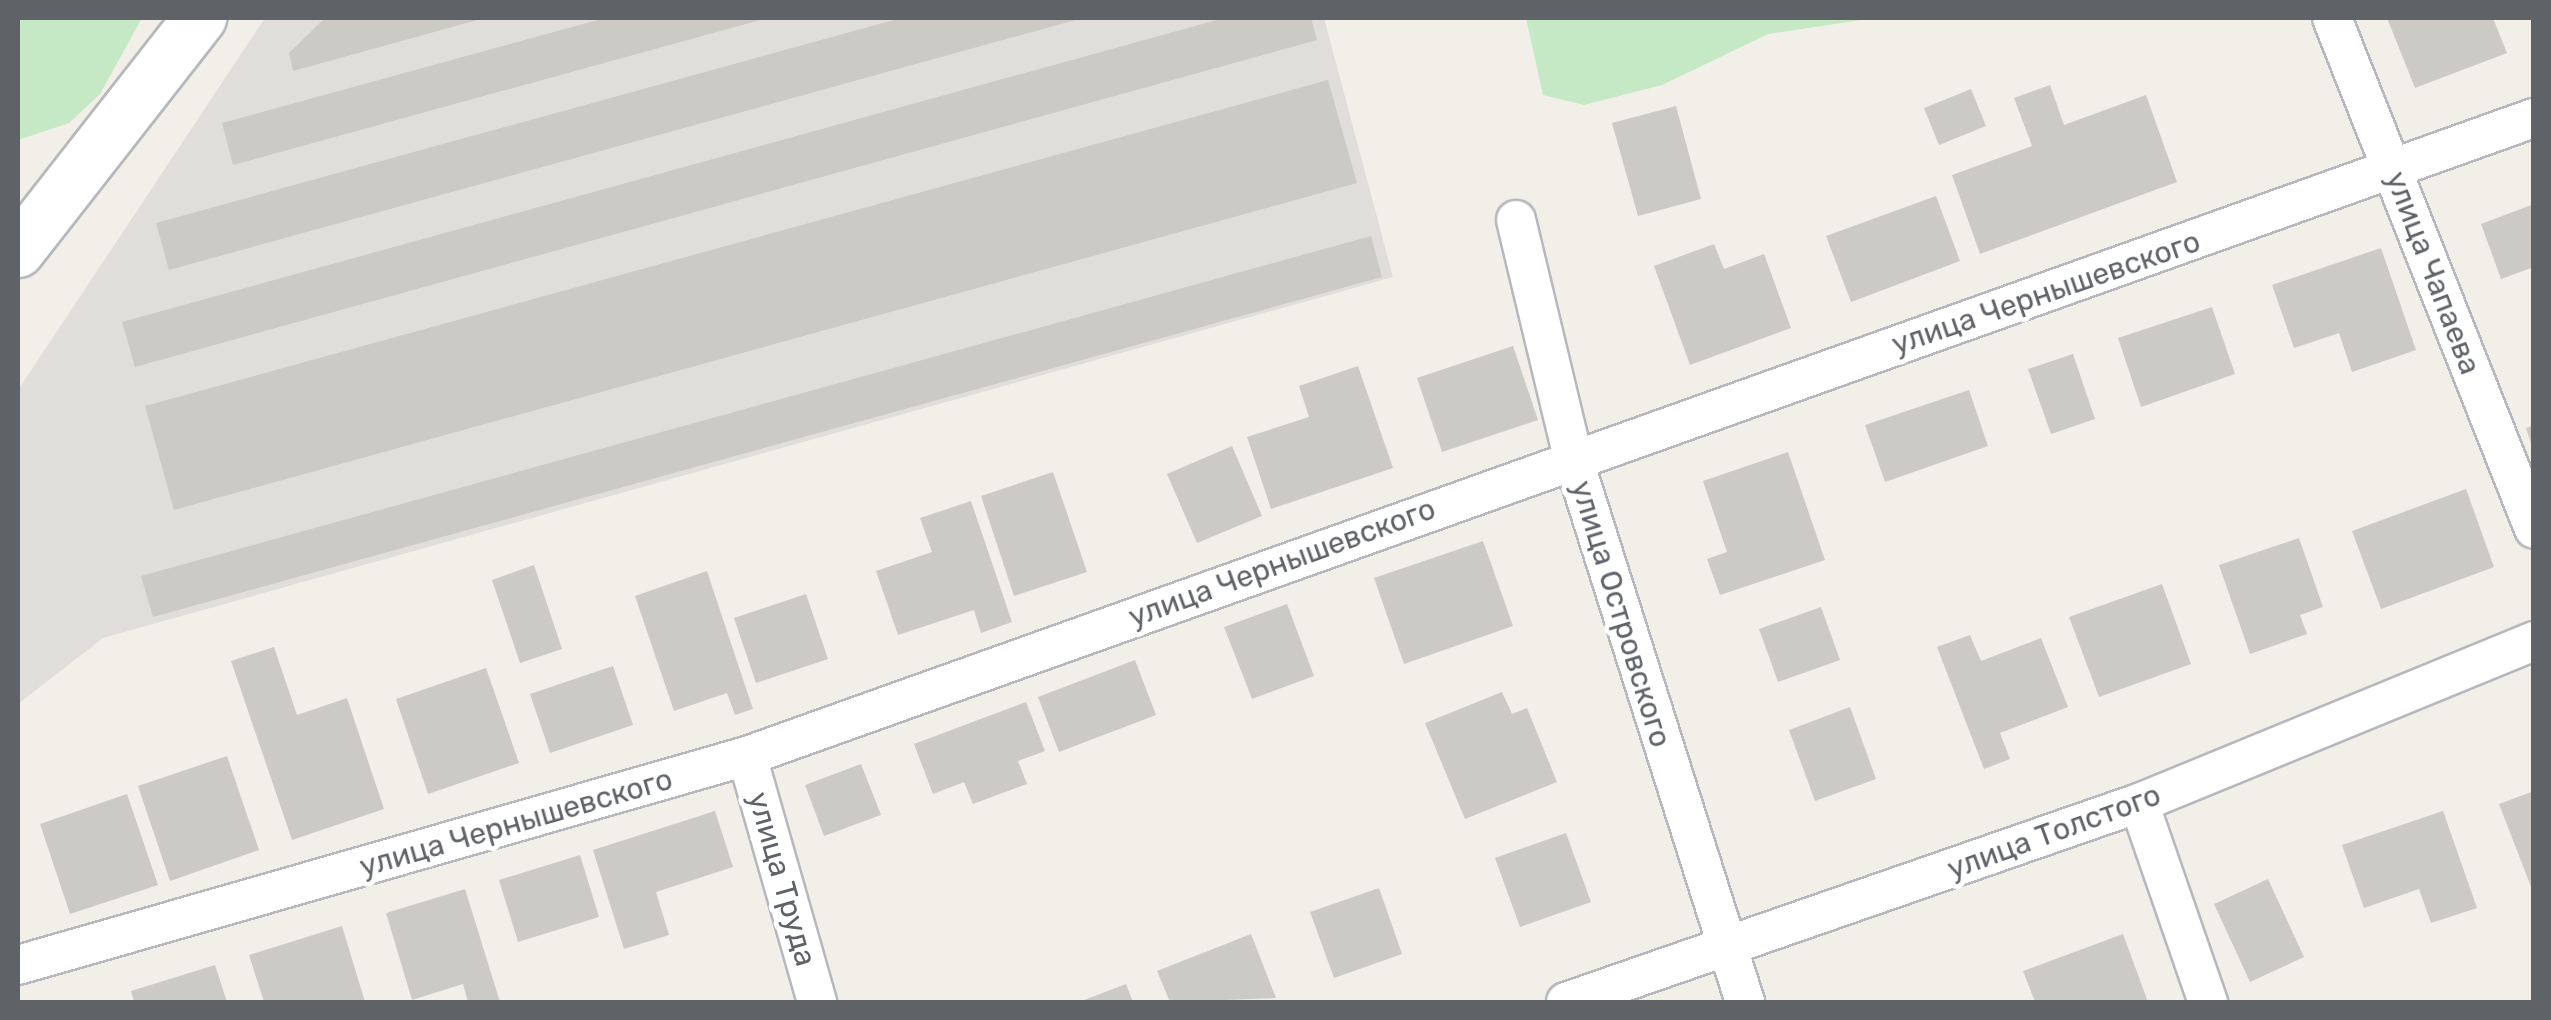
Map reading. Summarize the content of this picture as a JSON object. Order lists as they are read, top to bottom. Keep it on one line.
{"streets":{"street":["улица Чапаева","улица Чернышевского","улица Островского","улица Толстого","улица Труда"]},"crossings":[["улица Чапаева","улица Чернышевского"],["улица Чернышевского","улица Островского"],["улица Чернышевского","улица Труда"],["улица Островского","улица Толстого"]]}
